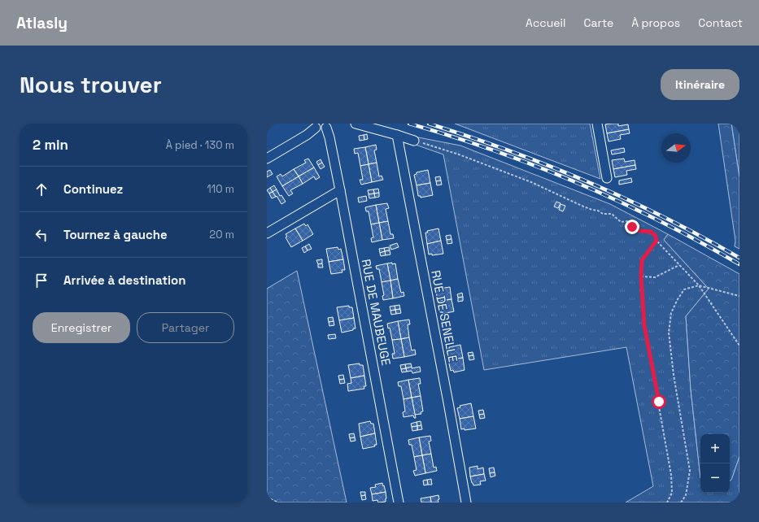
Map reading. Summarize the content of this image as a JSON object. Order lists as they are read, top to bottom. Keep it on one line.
{"streets":{"street":["RUE DE MAUBEUGE","RUE DE SENELLE"]},"north":"right","page":{"header":"Atlasly","nav":["Accueil","Carte","À propos","Contact"],"buttons":["Itinéraire",["Enregistrer","Partager"]],"title":"Nous trouver","heading":["2 min","À pied · 130 m"],"list":[["Continuez","110 m"],["Tournez à gauche","20 m"],"Arrivée à destination"],"map_buttons":["+","−"]}}
